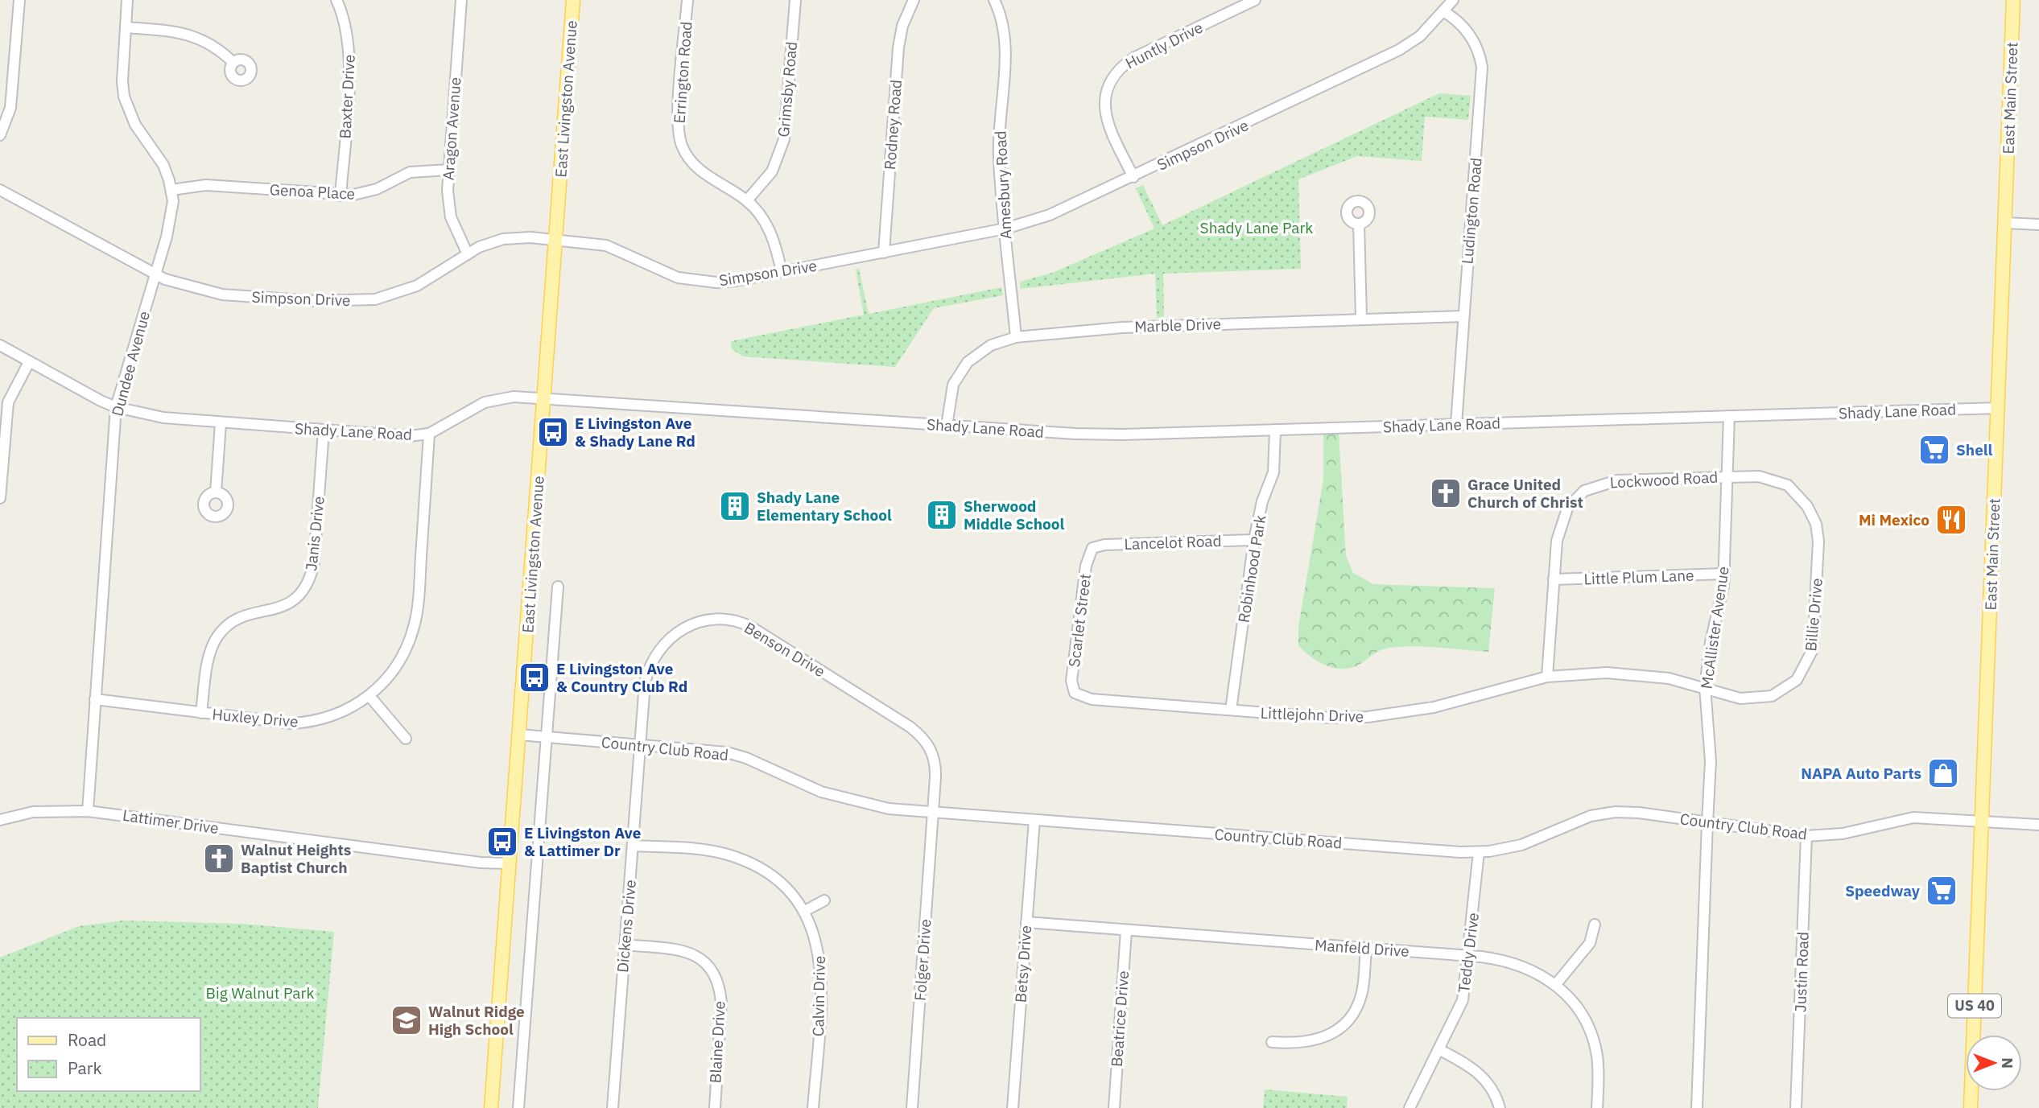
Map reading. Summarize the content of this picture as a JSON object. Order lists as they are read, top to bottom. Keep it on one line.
{"streets":{"main road":["East Main Street","East Livingston Avenue","US 40"],"street":["Huntly Drive","Errington Road","Grimsby Road","Baxter Drive","Rodney Road","Aragon Avenue","Simpson Drive","Amesbury Road","Genoa Place","Ludington Road","Marble Drive","Dundee Avenue","Shady Lane Road","Lockwood Road","Janis Drive","Lancelot Road","Robinhood Park","Little Plum Lane","Billie Drive","Scarlet Street","McAllister Avenue","Benson Drive","Littlejohn Drive","Huxley Drive","Country Club Road","Lattimer Drive","Dickens Drive","Manfeld Drive","Teddy Drive","Folger Drive","Betsy Drive","Justin Road","Calvin Drive","Beatrice Drive","Blaine Drive"]},"crossings":[["Huntly Drive","Simpson Drive"],["Errington Road","Grimsby Road"],["Errington Road","Simpson Drive"],["Baxter Drive","Genoa Place"],["East Main Street","Shady Lane Road"],["East Main Street","Country Club Road"],["East Livingston Avenue","Simpson Drive"],["East Livingston Avenue","Shady Lane Road"],["East Livingston Avenue","Country Club Road"],["East Livingston Avenue","Lattimer Drive"],["Rodney Road","Simpson Drive"],["Aragon Avenue","Simpson Drive"],["Aragon Avenue","Genoa Place"],["Simpson Drive","Amesbury Road"],["Simpson Drive","Ludington Road"],["Simpson Drive","Dundee Avenue"],["Amesbury Road","Marble Drive"],["Genoa Place","Dundee Avenue"],["Ludington Road","Marble Drive"],["Ludington Road","Shady Lane Road"],["Marble Drive","Shady Lane Road"],["Dundee Avenue","Shady Lane Road"],["Dundee Avenue","Huxley Drive"],["Dundee Avenue","Lattimer Drive"],["Shady Lane Road","Janis Drive"],["Shady Lane Road","Robinhood Park"],["Shady Lane Road","McAllister Avenue"],["Shady Lane Road","Huxley Drive"],["Lockwood Road","Little Plum Lane"],["Lockwood Road","Billie Drive"],["Lockwood Road","McAllister Avenue"],["Lockwood Road","Littlejohn Drive"],["Janis Drive","Huxley Drive"],["Lancelot Road","Robinhood Park"],["Lancelot Road","Scarlet Street"],["Robinhood Park","Littlejohn Drive"],["Little Plum Lane","McAllister Avenue"],["Billie Drive","McAllister Avenue"],["Billie Drive","Littlejohn Drive"],["Scarlet Street","Littlejohn Drive"],["McAllister Avenue","Country Club Road"],["Benson Drive","Country Club Road"],["Benson Drive","Dickens Drive"],["Benson Drive","Folger Drive"],["Country Club Road","Dickens Drive"],["Country Club Road","Teddy Drive"],["Country Club Road","Folger Drive"],["Country Club Road","Betsy Drive"],["Country Club Road","Justin Road"],["Dickens Drive","Calvin Drive"],["Dickens Drive","Blaine Drive"],["Manfeld Drive","Teddy Drive"],["Manfeld Drive","Betsy Drive"],["Manfeld Drive","Beatrice Drive"]],"parks":["Shady Lane Park","Big Walnut Park"],"places":{"bus stop":["E Livingston Ave & Shady Lane Rd","E Livingston Ave & Country Club Rd","E Livingston Ave & Lattimer Dr"],"supermarket":["Shell","Speedway"],"church":["Grace United Church of Christ","Walnut Heights Baptist Church"],"building":["Shady Lane Elementary School","Sherwood Middle School"],"restaurant":["Mi Mexico"],"shop":["NAPA Auto Parts"],"school or university":["Walnut Ridge High School"]},"legend":["Road","Park"],"north":"right"}
